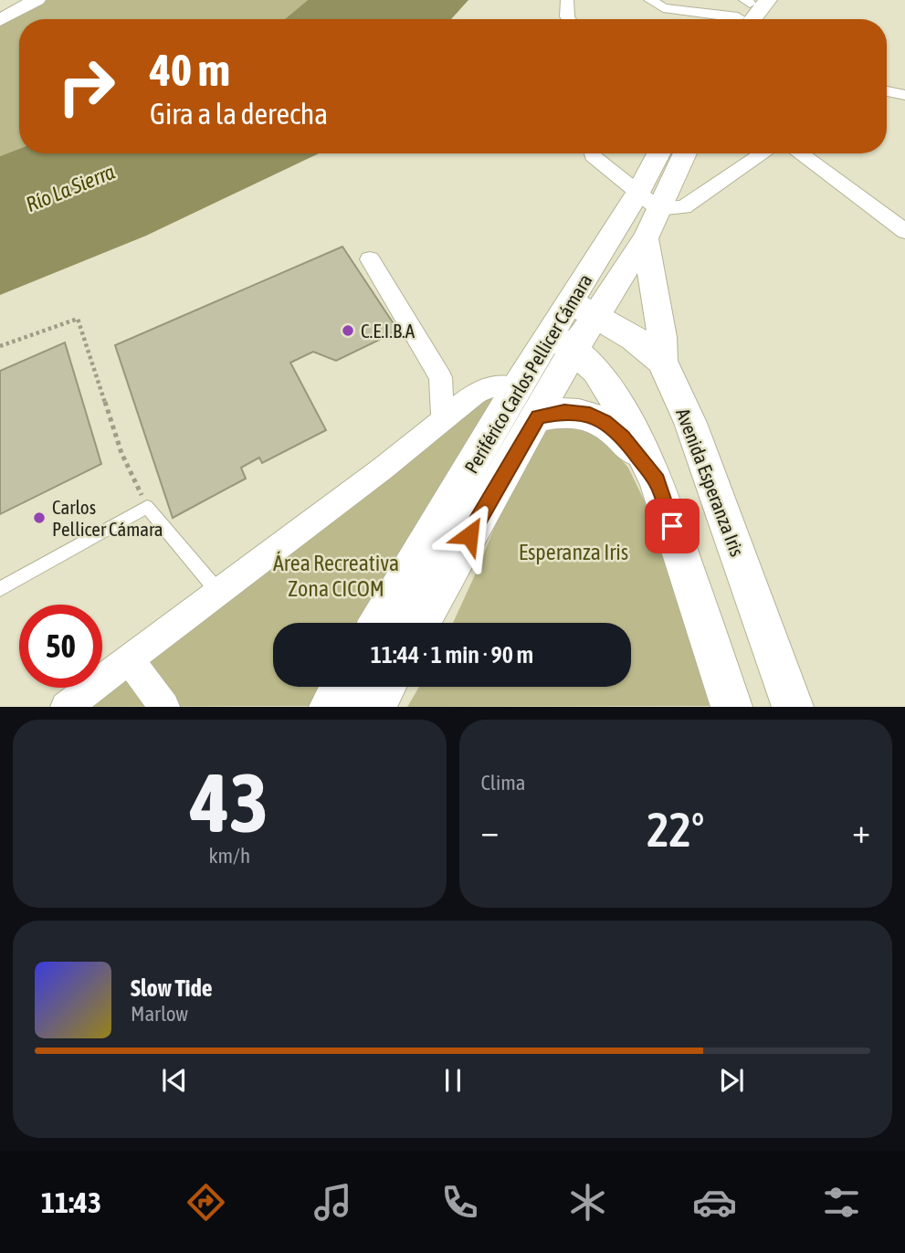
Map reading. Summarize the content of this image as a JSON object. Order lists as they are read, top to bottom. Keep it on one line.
{"streets":{"main road":["Periférico Carlos Pellicer Cámara","Avenida Esperanza Iris"]},"crossings":[["Periférico Carlos Pellicer Cámara","Avenida Esperanza Iris"]],"water":["Río La Sierra"],"parks":["Esperanza Iris","Área Recreativa Zona CICOM"],"places":["C.E.I.B.A","Carlos Pellicer Cámara"],"page":{"turn":["40 m","Gira a la derecha"],"limit":"50","trip":"11:44 · 1 min · 90 m","tile":[["43","km/h"],"Clima"],"heat":["−","22°","+"],"song":["Slow Tide","Marlow"],"tabs":"11:43"}}
